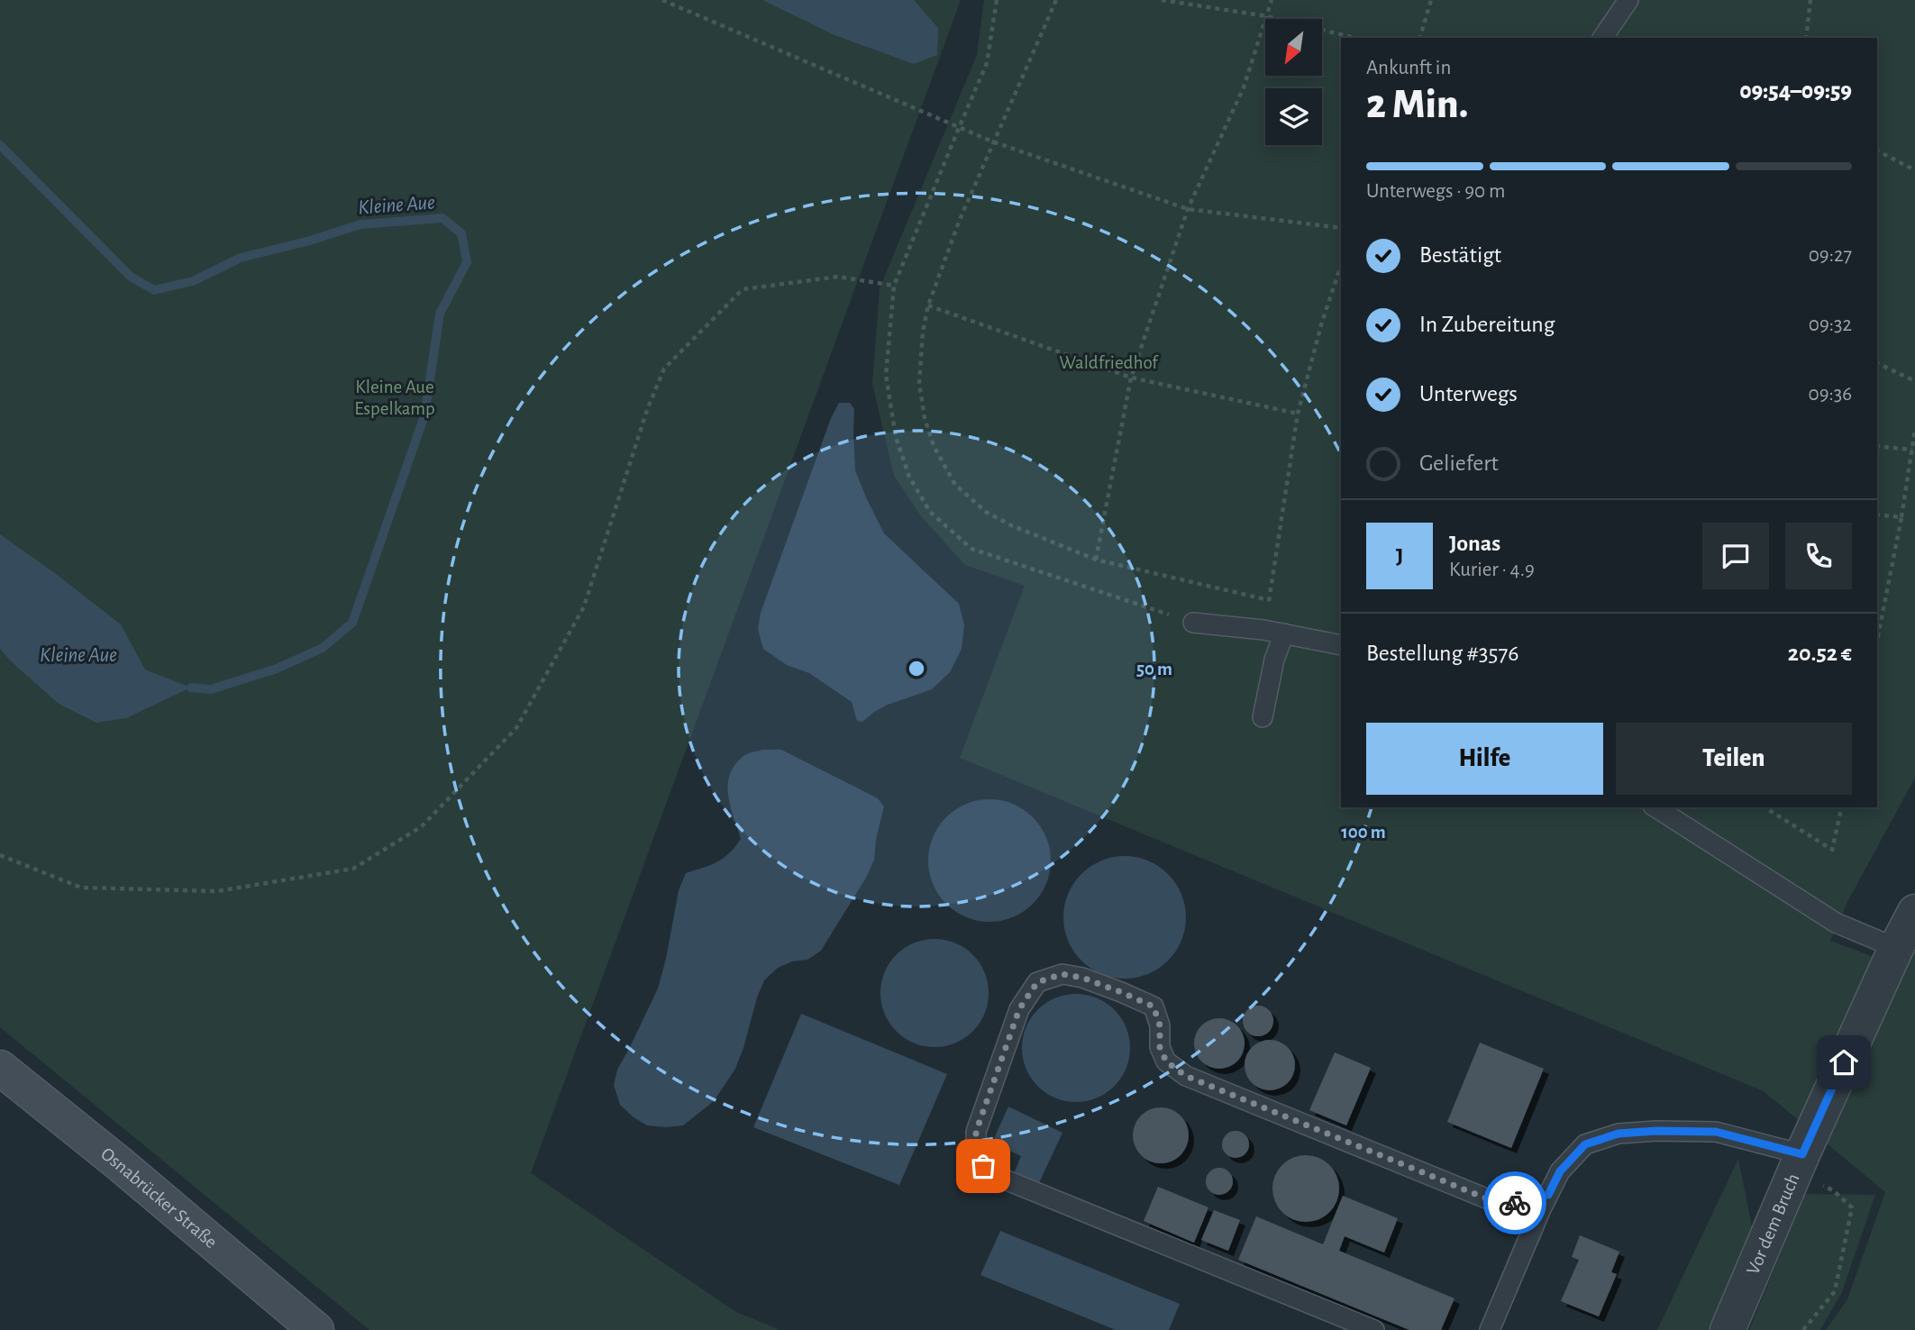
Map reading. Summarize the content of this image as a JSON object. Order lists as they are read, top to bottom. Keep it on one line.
{"streets":{"main road":["Osnabrücker Straße"],"street":["Vor dem Bruch"]},"water":["Kleine Aue"],"parks":["Waldfriedhof","Kleine Aue Espelkamp"],"north":"bottom left","page":{"heading":["2 Min.","Ankunft in","09:54–09:59"],"panel":["Jonas","Kurier · 4.9","Bestellung #3576","20.52 €"],"bar":"Unterwegs · 90 m","list":[["Bestätigt","09:27"],["In Zubereitung","09:32"],["Unterwegs","09:36"],"Geliefert"],"round":"J","buttons":["Hilfe","Teilen"]},"rings":["50 m","100 m"]}
